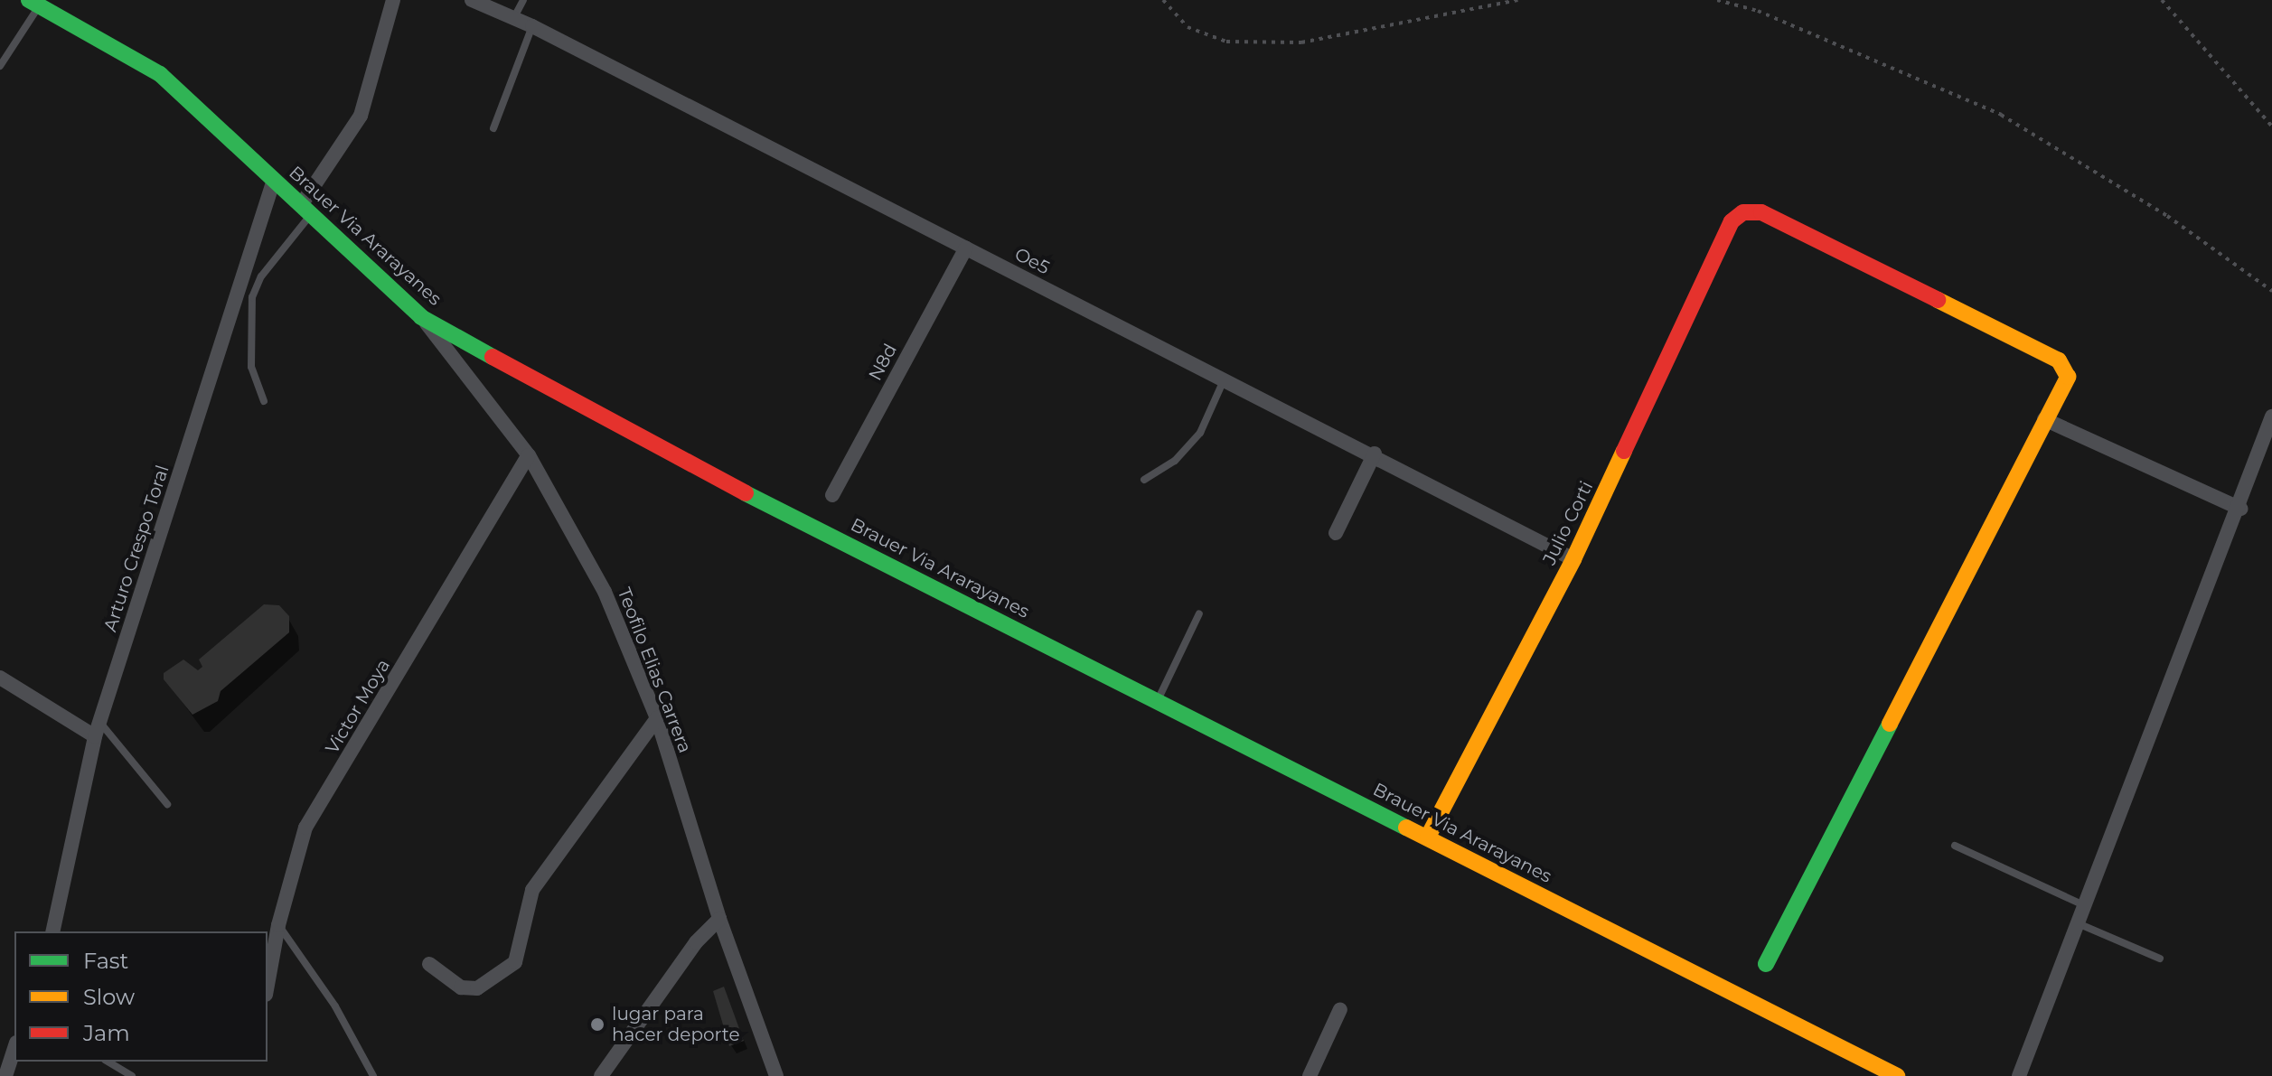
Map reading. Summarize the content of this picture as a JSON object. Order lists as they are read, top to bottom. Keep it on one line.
{"streets":{"street":["Brauer Via Ararayanes","Oe5","N8d","Julio Corti","Arturo Crespo Toral","Teofilo Elias Carrera","Victor Moya"]},"crossings":[["Brauer Via Ararayanes","Julio Corti"],["Brauer Via Ararayanes","Arturo Crespo Toral"],["Brauer Via Ararayanes","Teofilo Elias Carrera"],["Oe5","N8d"],["Oe5","Julio Corti"],["Teofilo Elias Carrera","Victor Moya"]],"places":["lugar para hacer deporte"],"legend":["Fast","Slow","Jam"]}
